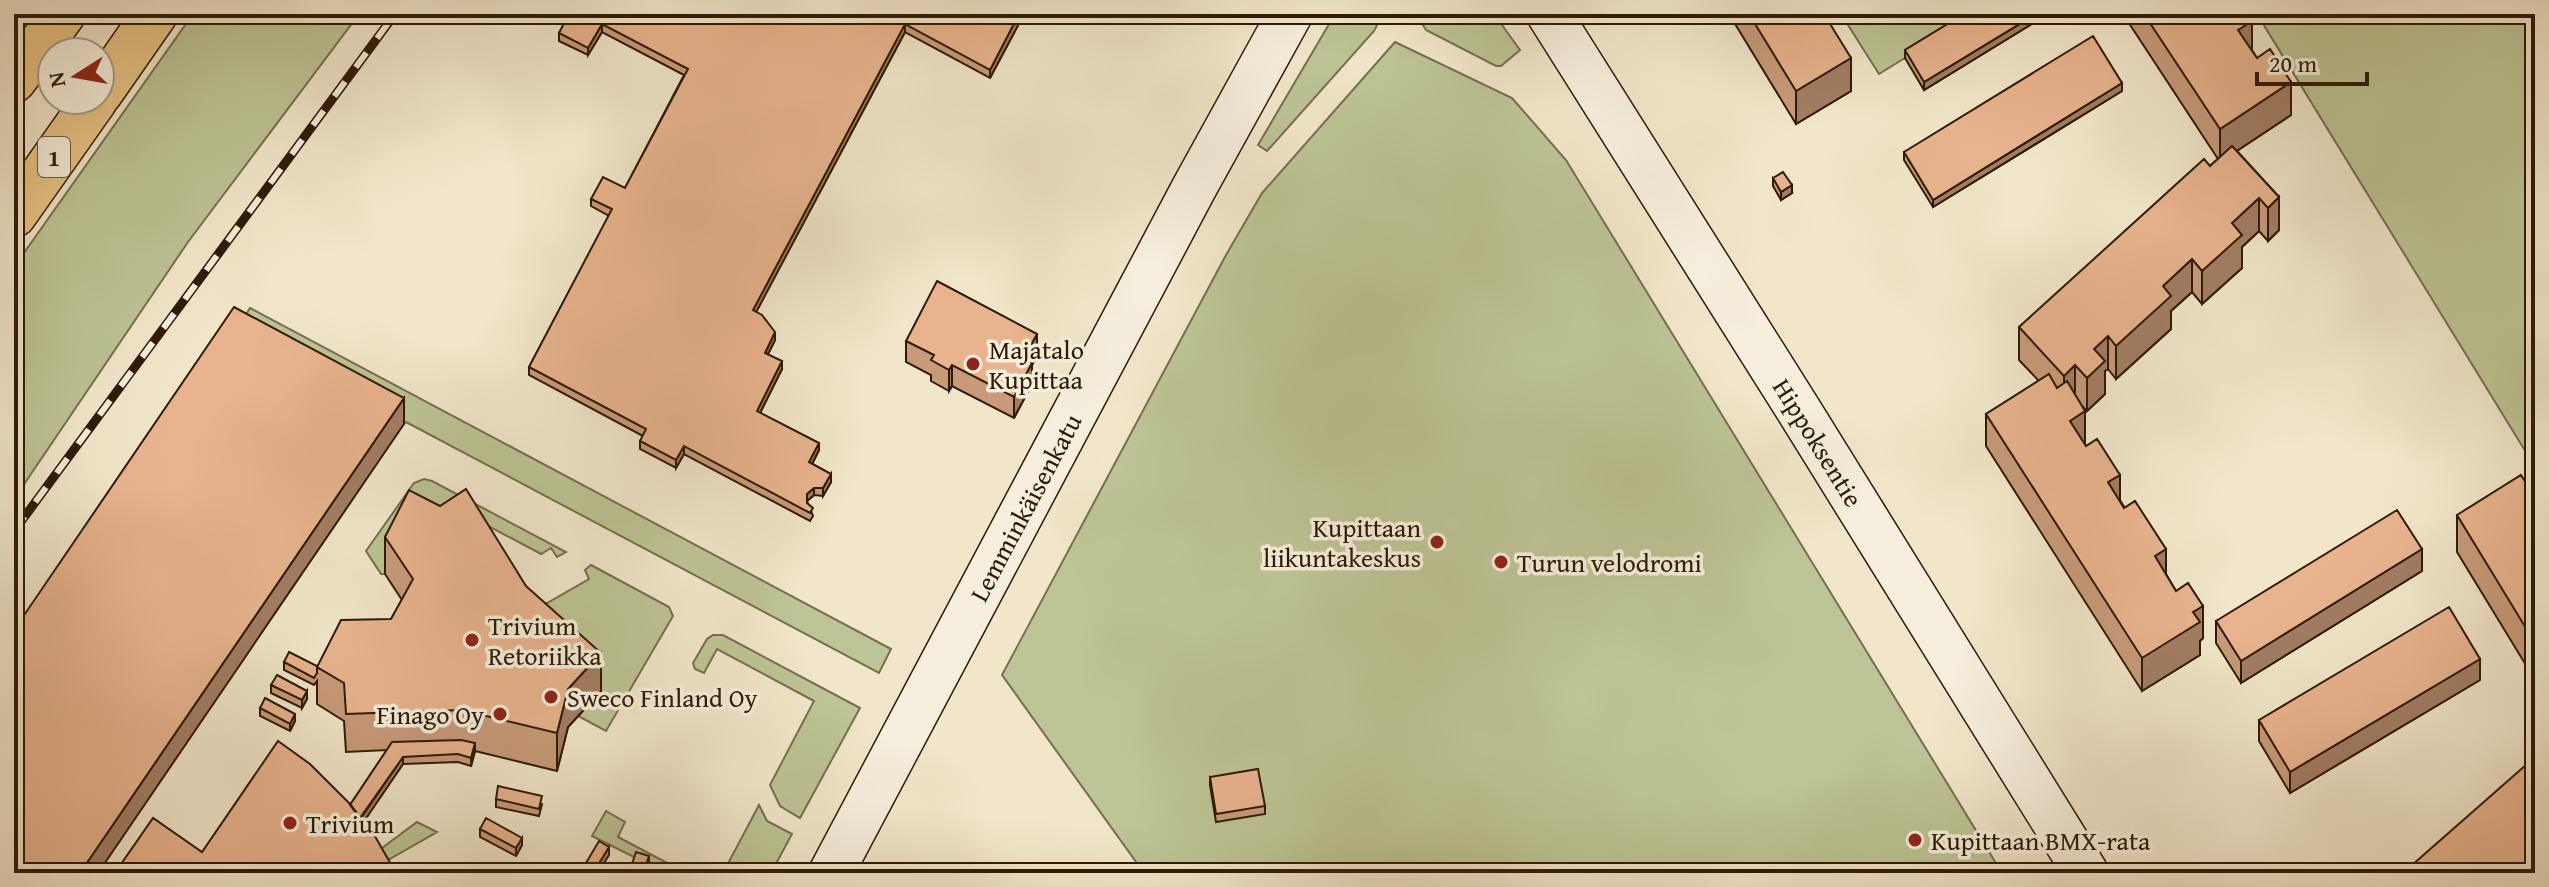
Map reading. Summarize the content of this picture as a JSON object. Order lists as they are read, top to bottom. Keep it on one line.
{"streets":{"highway":["1"],"street":["Hippoksentie","Lemminkäisenkatu"]},"places":["Majatalo Kupittaa","Kupittaan liikuntakeskus","Turun velodromi","Trivium Retoriikka","Sweco Finland Oy","Finago Oy","Trivium","Kupittaan BMX-rata"],"scale_bar":"20 m","north":"left"}
